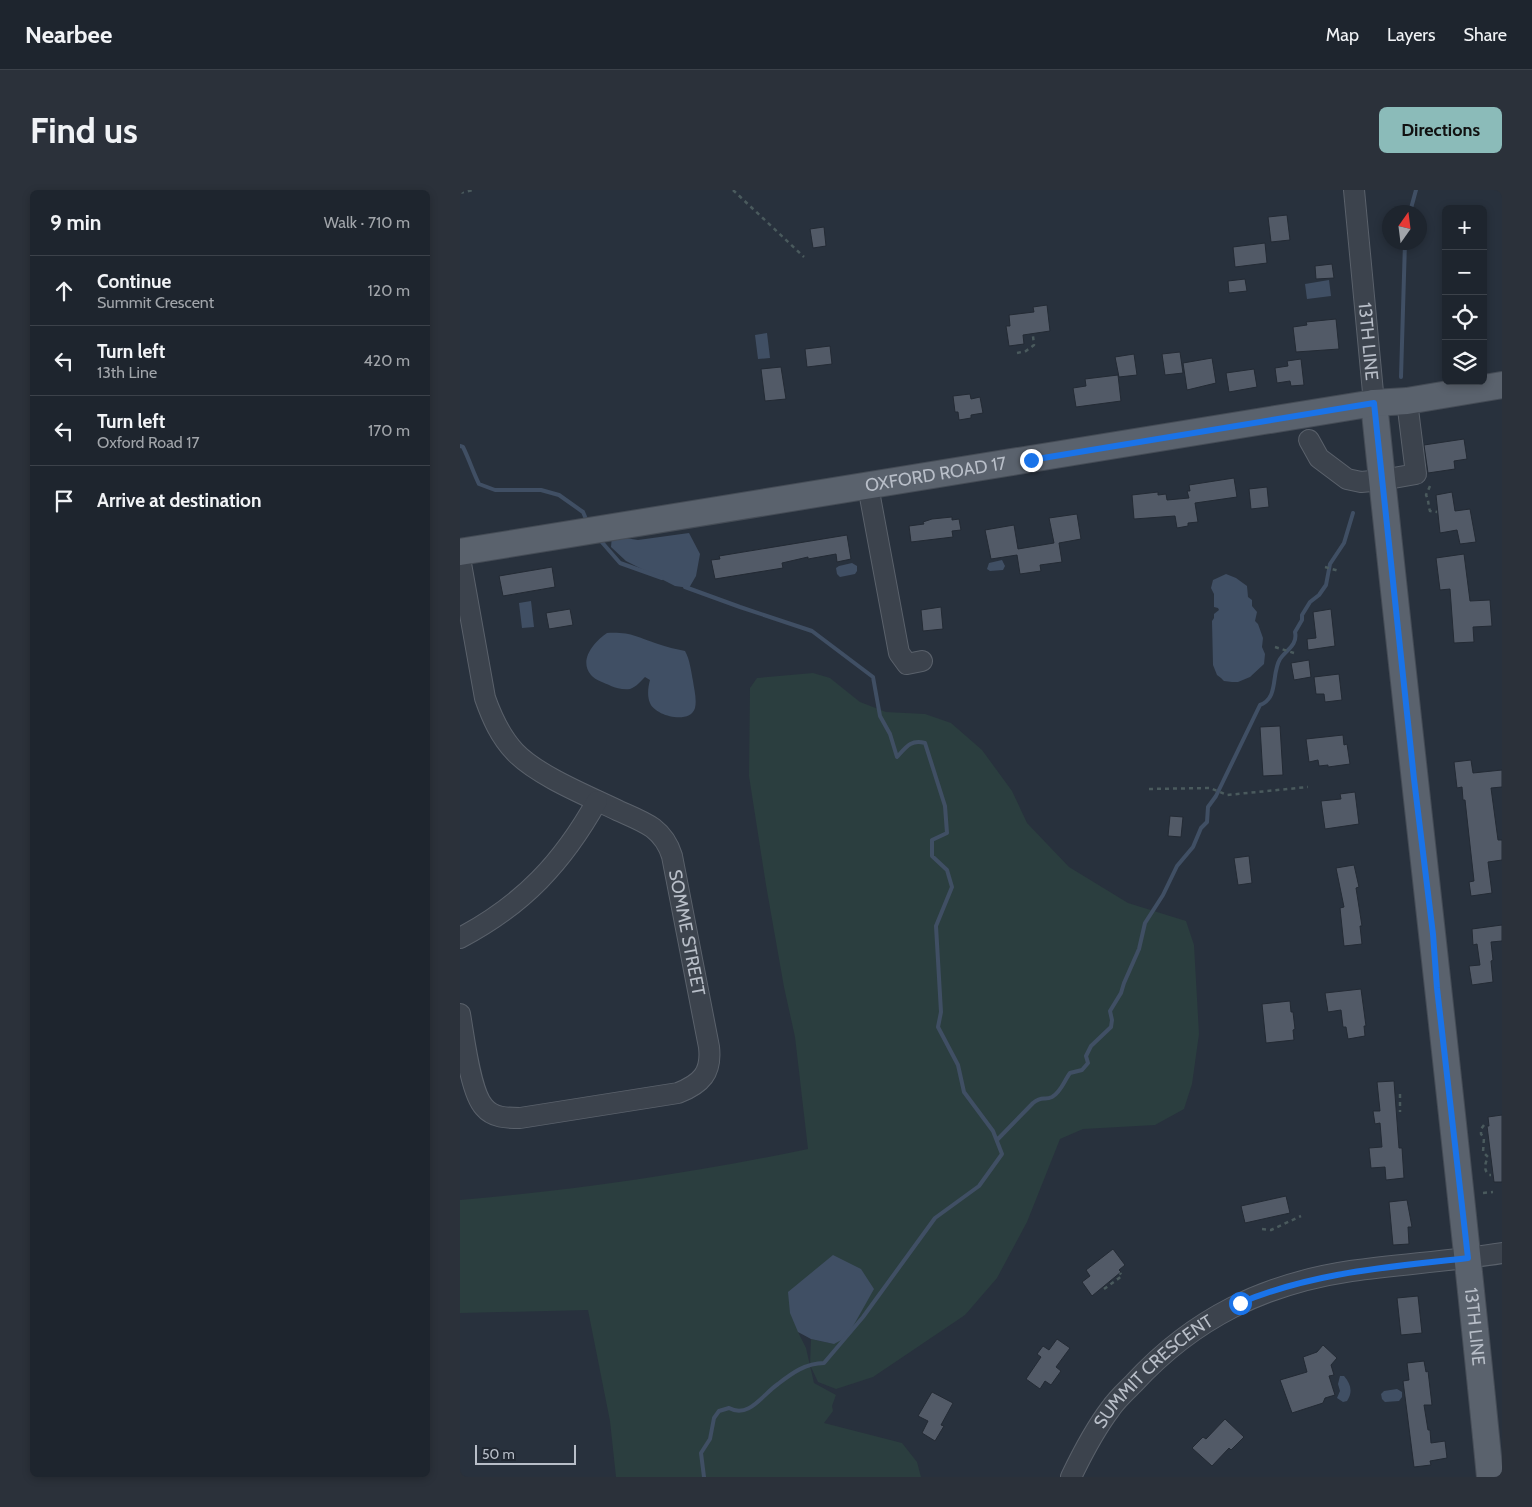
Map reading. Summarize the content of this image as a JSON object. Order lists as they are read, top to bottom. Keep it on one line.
{"streets":{"main road":["13TH LINE","OXFORD ROAD 17"],"street":["SOMME STREET","SUMMIT CRESCENT"]},"crossings":[["13TH LINE","OXFORD ROAD 17"],["13TH LINE","SUMMIT CRESCENT"]],"scale_bar":"50 m","north":"top","page":{"header":"Nearbee","nav":["Map","Layers","Share"],"buttons":"Directions","title":"Find us","heading":["9 min","Walk · 710 m"],"map_buttons":["+","−"],"list":[["Continue","Summit Crescent","120 m"],["Turn left","13th Line","420 m"],["Turn left","Oxford Road 17","170 m"],"Arrive at destination"],"scale":"50 m"}}
